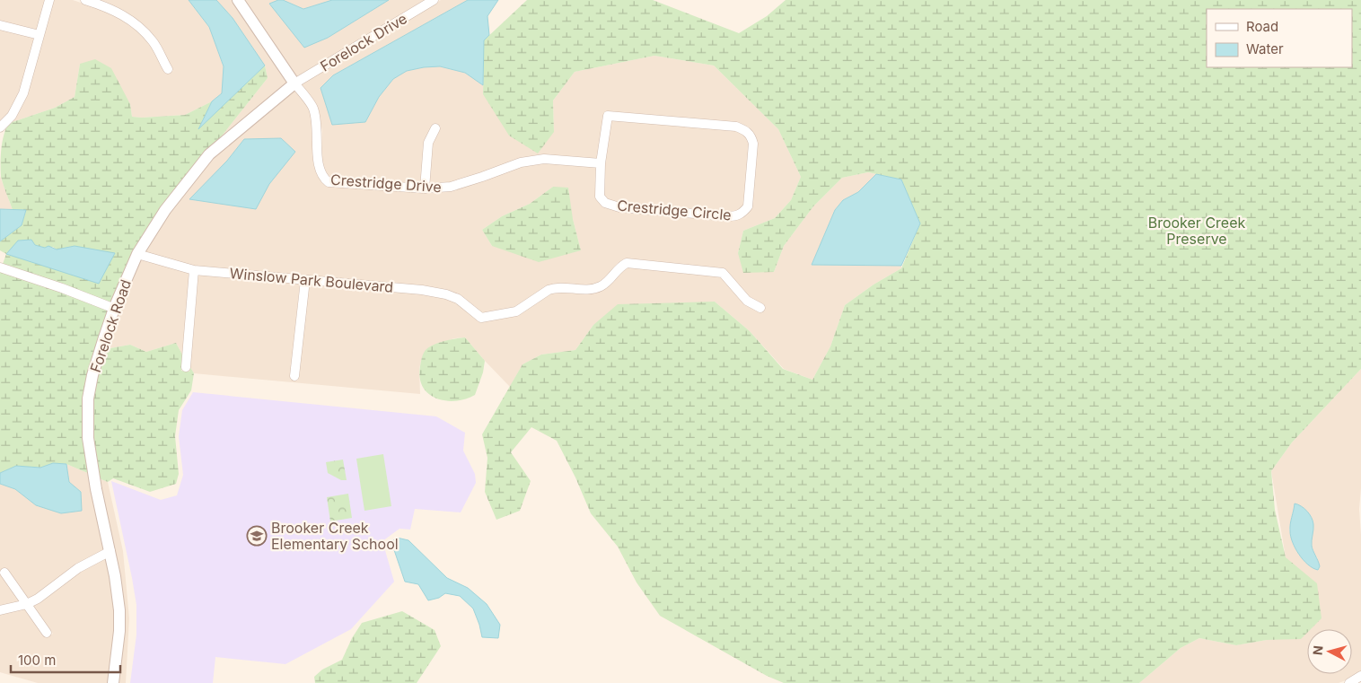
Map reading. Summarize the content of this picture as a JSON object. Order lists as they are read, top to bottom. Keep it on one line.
{"streets":{"street":["Forelock Drive","Crestridge Drive","Crestridge Circle","Winslow Park Boulevard","Forelock Road"]},"crossings":[["Forelock Drive","Crestridge Drive"],["Forelock Drive","Forelock Road"],["Crestridge Drive","Crestridge Circle"],["Crestridge Drive","Forelock Road"],["Winslow Park Boulevard","Forelock Road"]],"parks":["Brooker Creek Preserve"],"places":{"school or university":["Brooker Creek Elementary School"]},"legend":["Road","Water"],"scale_bar":"100 m","north":"left"}
